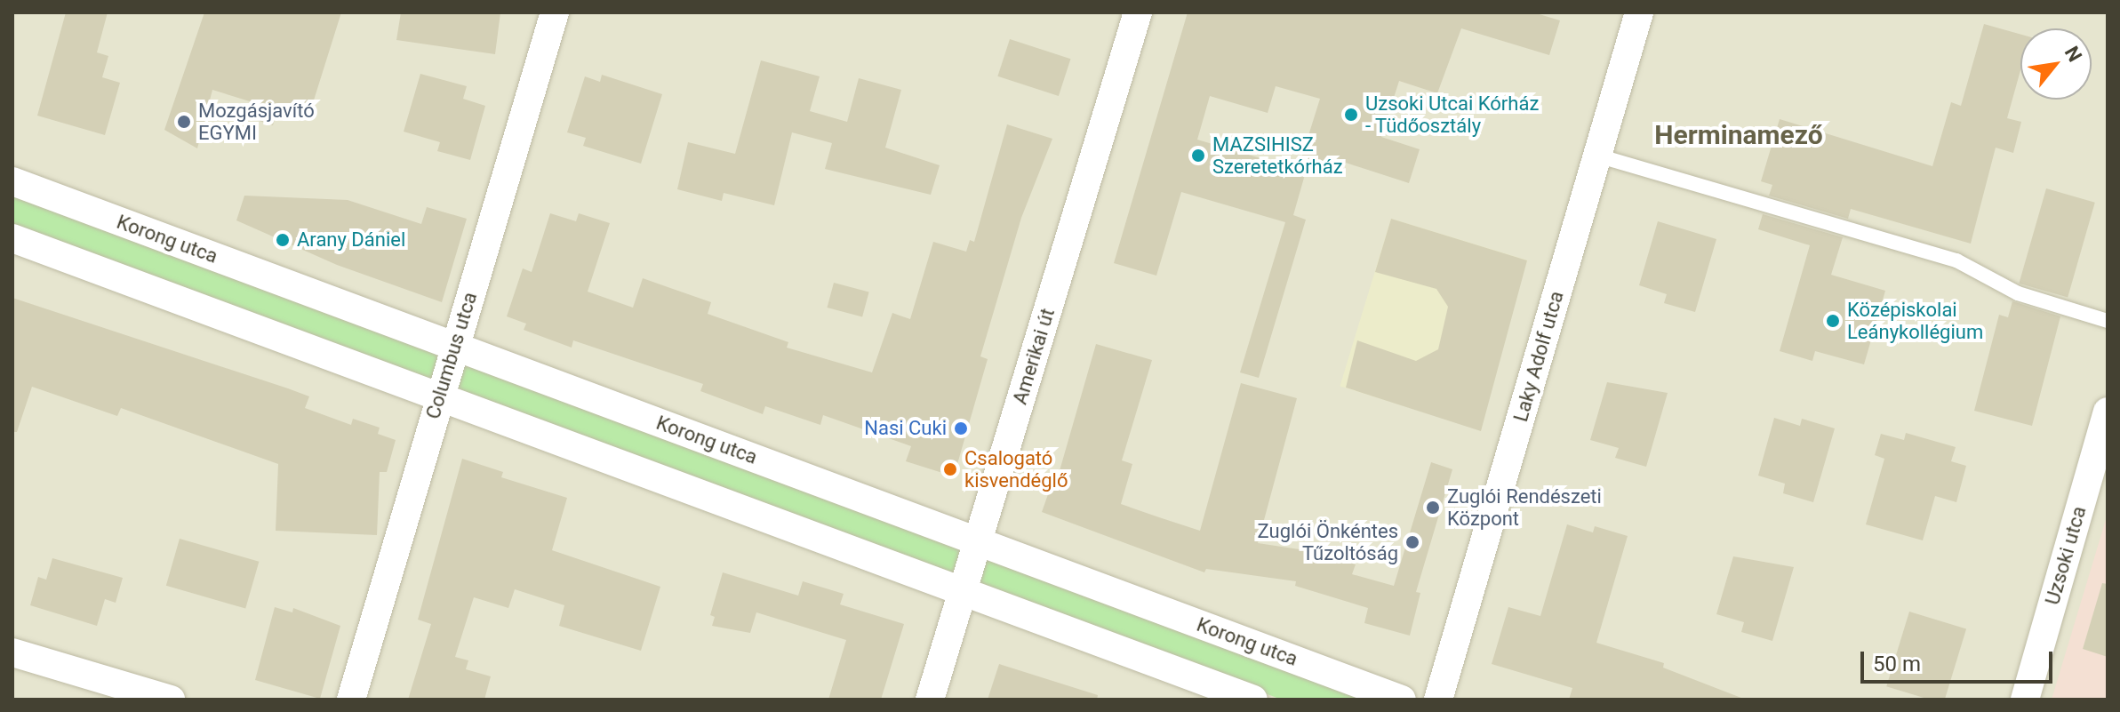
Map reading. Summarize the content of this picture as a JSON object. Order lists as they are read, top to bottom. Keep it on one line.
{"streets":{"street":["Korong utca","Columbus utca","Amerikai út","Laky Adolf utca","Uzsoki utca"]},"crossings":[["Korong utca","Columbus utca"],["Korong utca","Amerikai út"]],"districts":["Herminamező"],"places":["Uzsoki Utcai Kórház - Tüdőosztály","Mozgásjavító EGYMI","MAZSIHISZ Szeretetkórház","Arany Dániel","Középiskolai Leánykollégium","Nasi Cuki","Csalogató kisvendéglő","Zuglói Rendészeti Központ","Zuglói Önkéntes Tűzoltóság"],"scale_bar":"50 m","north":"top right"}
